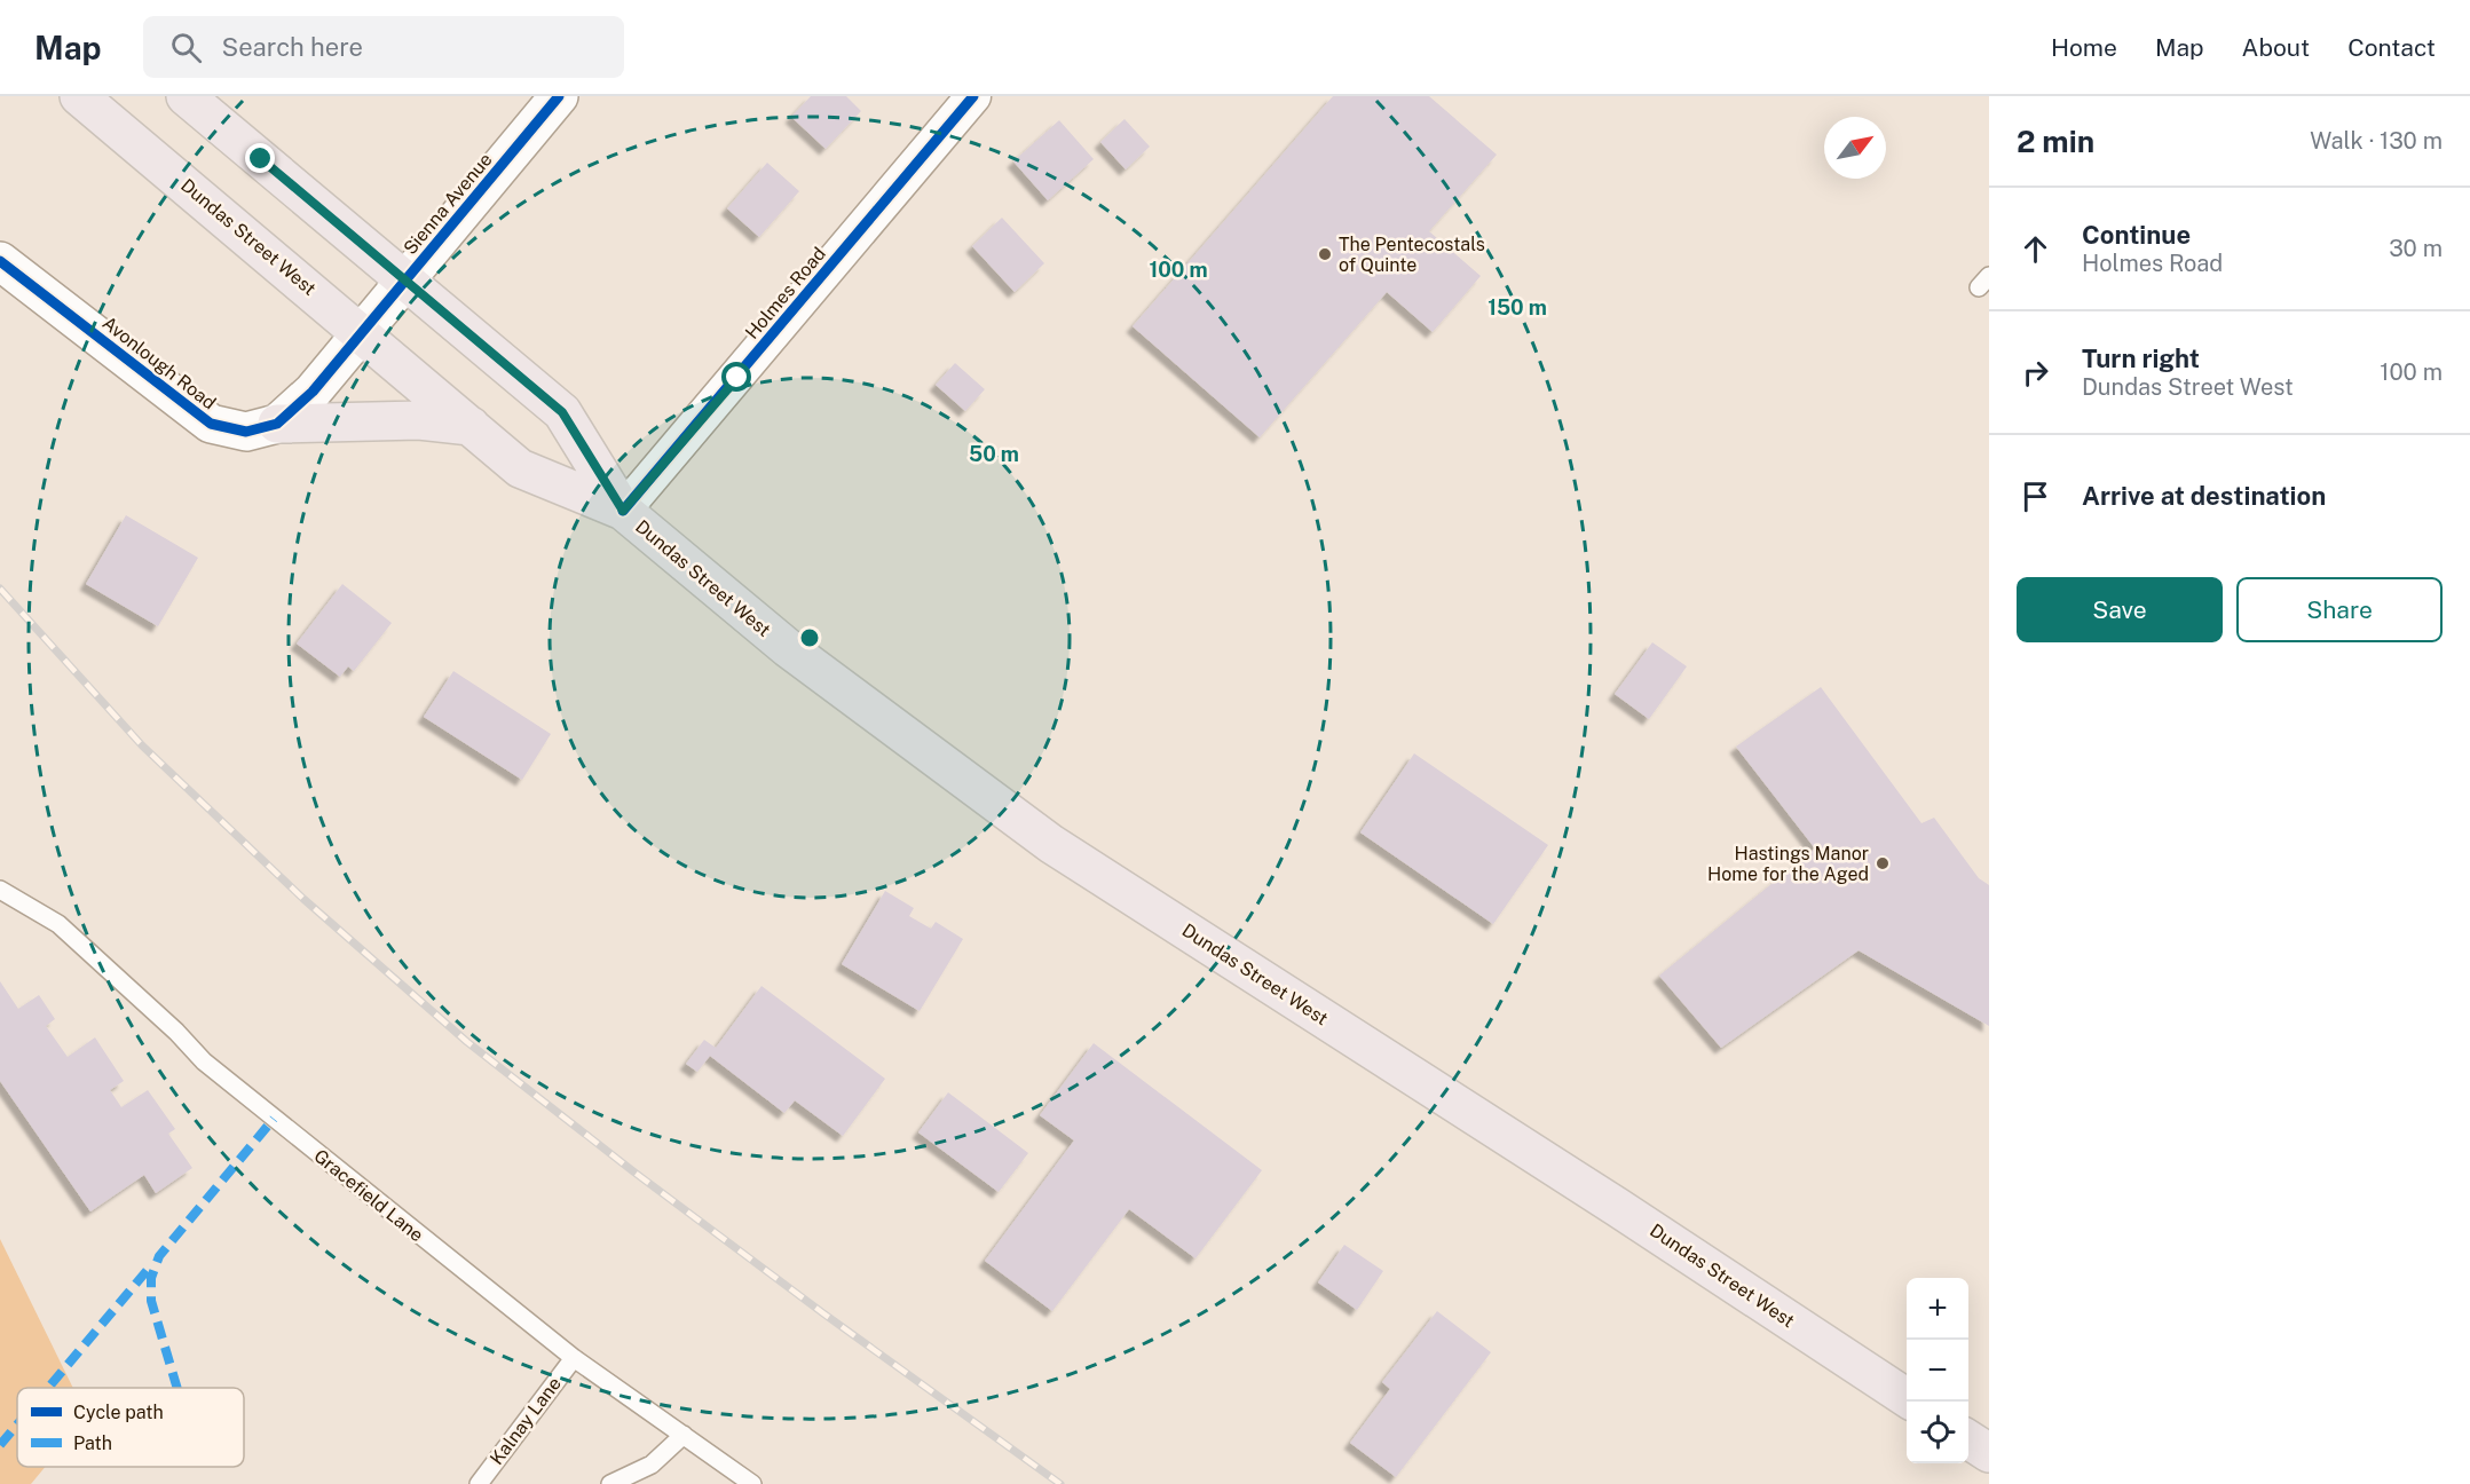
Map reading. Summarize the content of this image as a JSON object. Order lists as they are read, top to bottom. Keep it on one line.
{"streets":{"main road":["Dundas Street West"],"street":["Sienna Avenue","Holmes Road","Avonlough Road"],"lane":["Gracefield Lane","Kalnay Lane"]},"crossings":[["Sienna Avenue","Dundas Street West"],["Sienna Avenue","Avonlough Road"],["Dundas Street West","Holmes Road"],["Dundas Street West","Avonlough Road"],["Gracefield Lane","Kalnay Lane"]],"places":["The Pentecostals of Quinte","Hastings Manor Home for the Aged"],"legend":["Cycle path","Path"],"north":"top right","page":{"header":"Map","search":"Search here","nav":["Home","Map","About","Contact"],"heading":["2 min","Walk · 130 m"],"list":[["Continue","Holmes Road","30 m"],["Turn right","Dundas Street West","100 m"],"Arrive at destination"],"buttons":["Save","Share"],"map_buttons":["+","−"]},"rings":["100 m","150 m","50 m"]}
